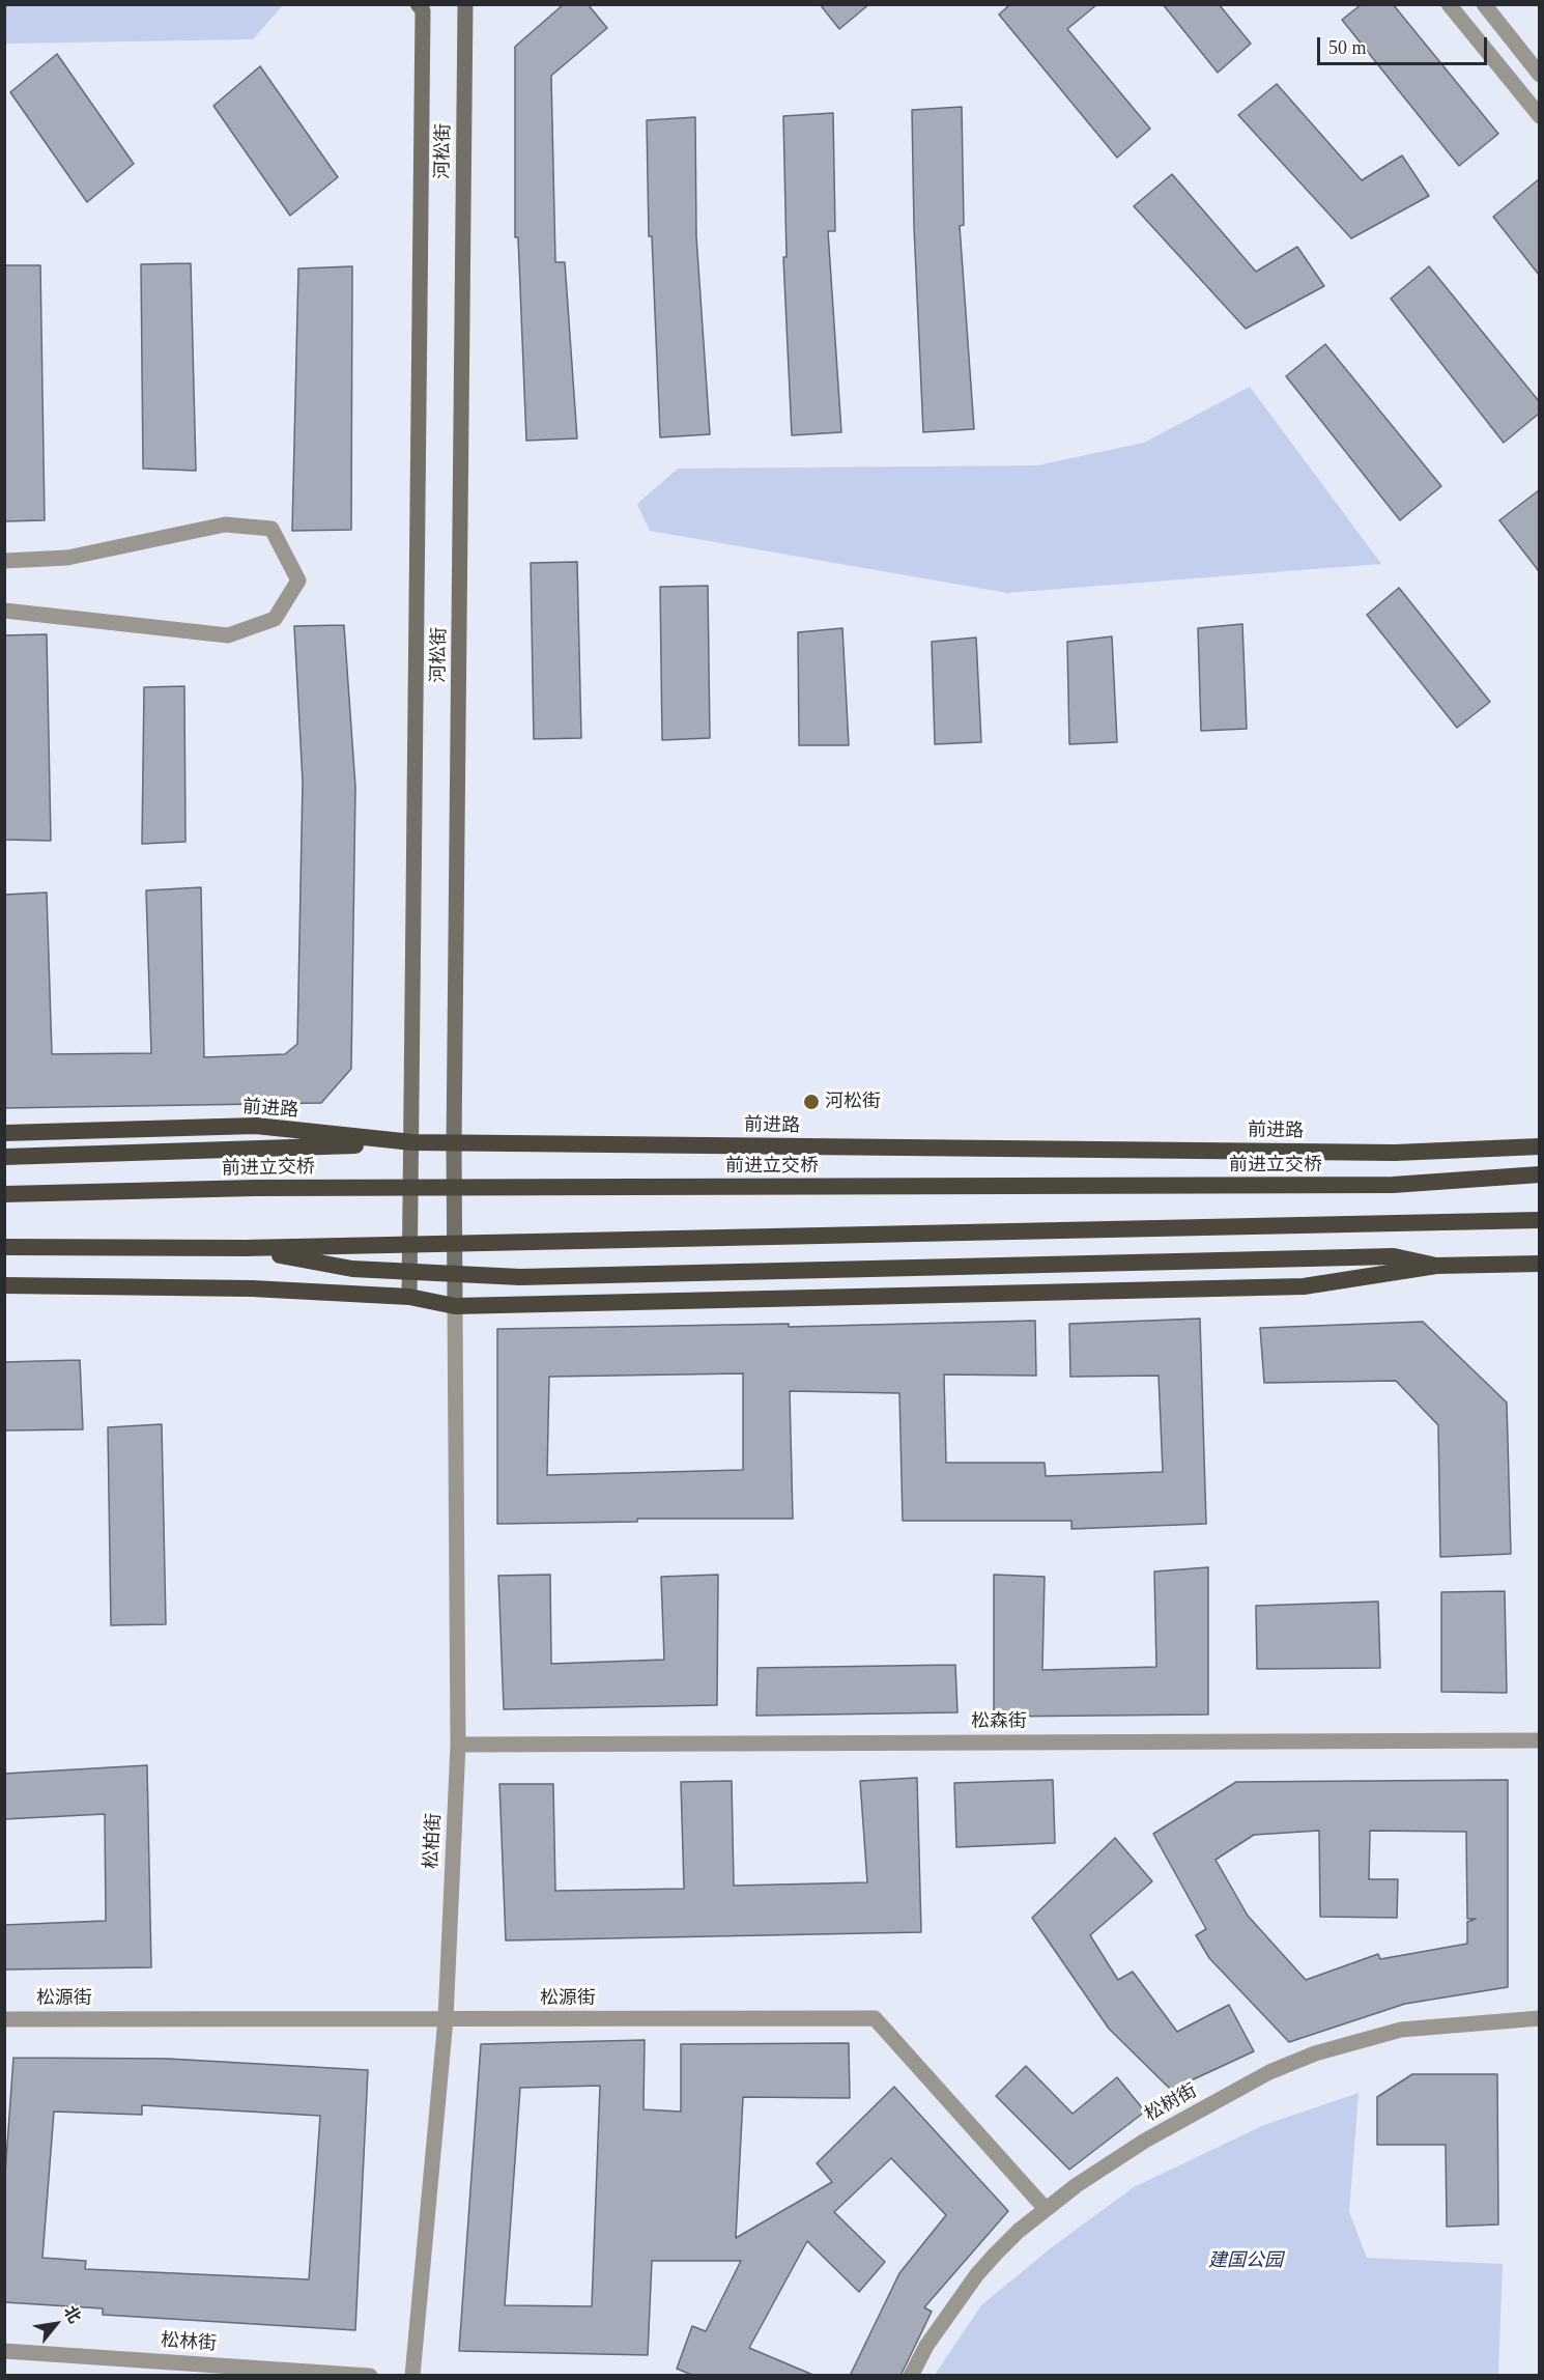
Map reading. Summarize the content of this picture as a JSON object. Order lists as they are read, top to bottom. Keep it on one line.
{"streets":{"highway":["前进路","前进立交桥"],"main road":["河松街"],"street":["松森街","松柏街","松源街","松树街","松林街"]},"crossings":[["河松街","前进路"],["河松街","松柏街"],["松森街","松柏街"],["松柏街","松源街"],["松源街","松树街"]],"parks":["建国公园"],"places":["河松街"],"scale_bar":"50 m","north":"top right"}
